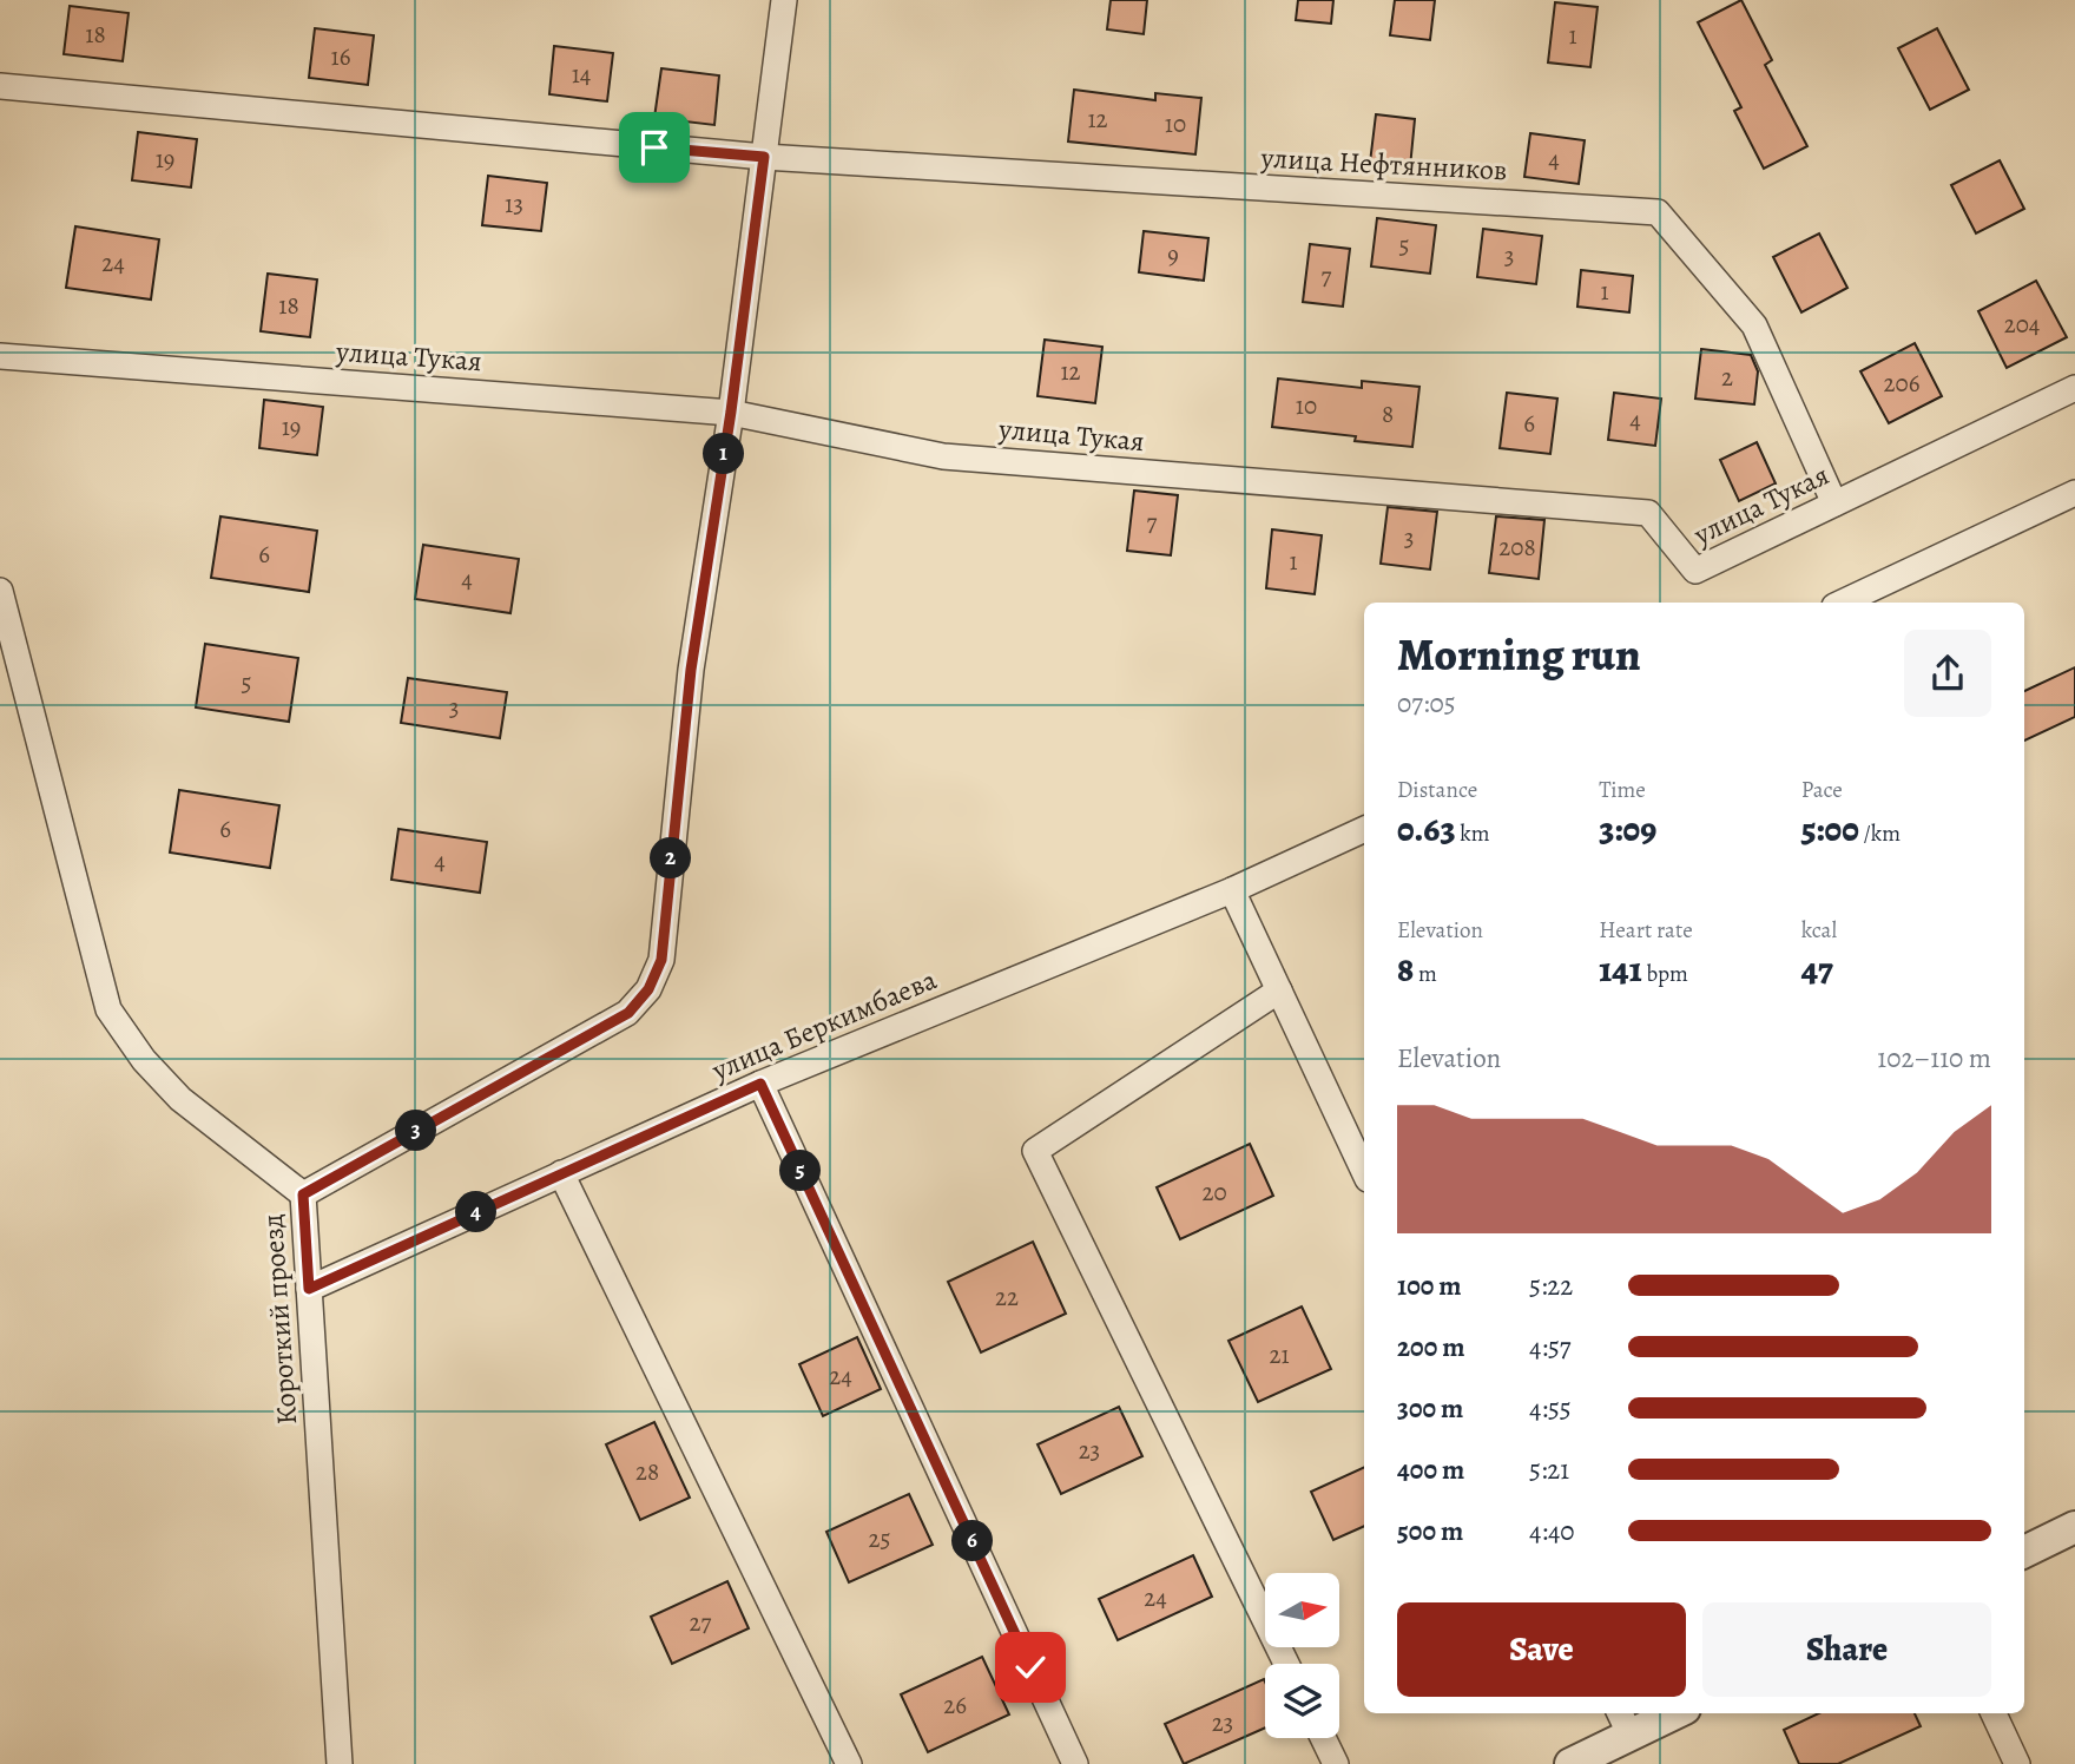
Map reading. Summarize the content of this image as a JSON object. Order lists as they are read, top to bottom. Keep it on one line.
{"streets":{"street":["улица Нефтянников","улица Тукая","улица Беркимбаева","Короткий проезд"]},"crossings":[["улица Нефтянников","улица Тукая"],["улица Тукая","Короткий проезд"],["улица Беркимбаева","Короткий проезд"]],"house_numbers":["18","1","16","14","12","10","19","4","13","5","9","3","24","7","1","18","204","12","2","206","10","8","4","6","19","7","3","208","6","1","4","5","3","6","4","20","22","21","24","23","28","25","24","27","26","23"],"north":"right","page":{"pins":["1","2","3","5","4","6"],"heading":["Morning run","07:05"],"stats":[["Distance","0.63 km"],["Time","3:09"],["Pace","5:00 /km"],["Elevation","8 m"],["Heart rate","141 bpm"],["kcal","47"]],"chart":["Elevation","102–110 m"],"list":[{"name":"100 m","note":"5:22"},{"name":"200 m","note":"4:57"},{"name":"300 m","note":"4:55"},{"name":"400 m","note":"5:21"},{"name":"500 m","note":"4:40"}],"buttons":["Save","Share"]}}
